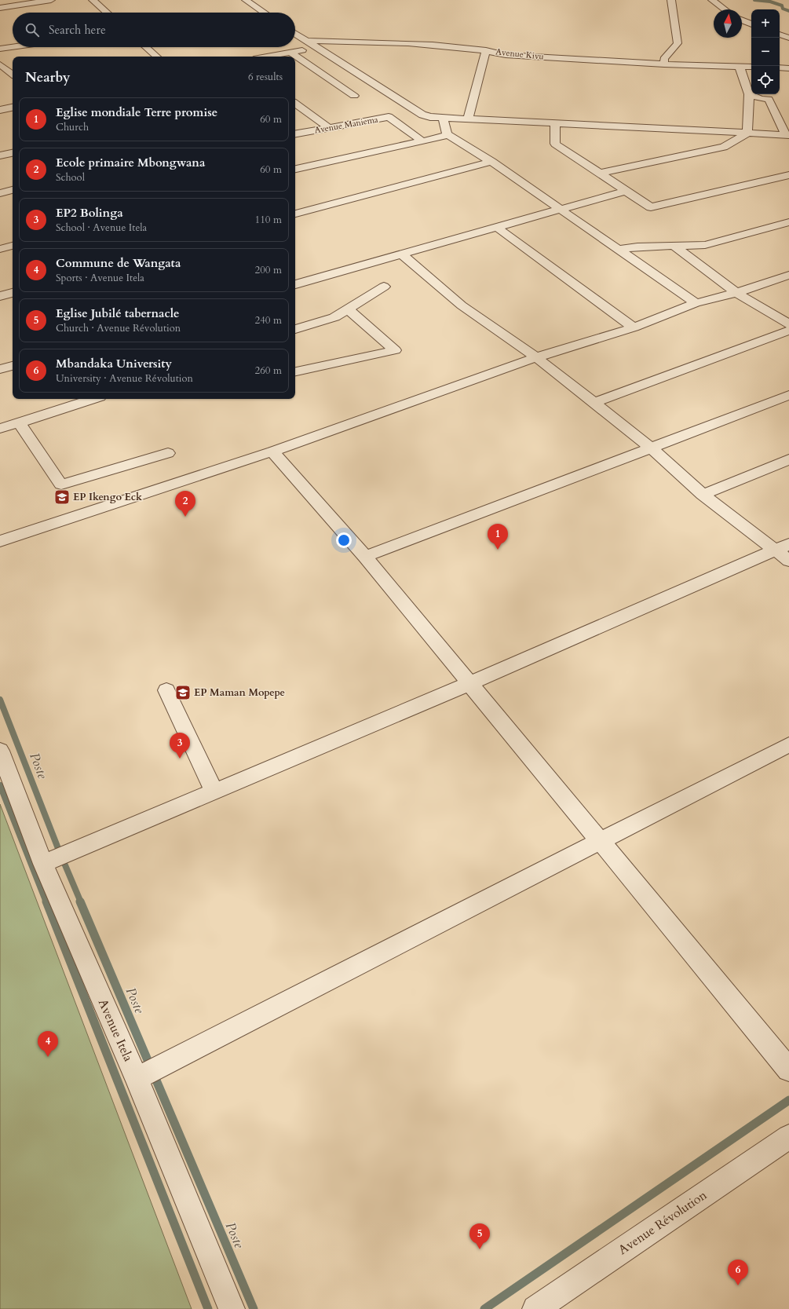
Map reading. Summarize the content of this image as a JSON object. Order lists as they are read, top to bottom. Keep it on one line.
{"streets":{"street":["Avenue Kivu","Avenue Maniema","Avenue Itela","Avenue Révolution"]},"water":["Poste"],"places":{"school or university":["EP Ikengo Eck","EP Maman Mopepe"]},"north":"top","page":{"map_buttons":["+","−"],"search":"Search here","heading":["Nearby","6 results"],"list":[{"mark":"1","name":"Eglise mondiale Terre promise","note":"Church","value":"60 m"},{"mark":"2","name":"Ecole primaire Mbongwana","note":"School","value":"60 m"},{"mark":"3","name":"EP2 Bolinga","note":"School · Avenue Itela","value":"110 m"},{"mark":"4","name":"Commune de Wangata","note":"Sports · Avenue Itela","value":"200 m"},{"mark":"5","name":"Eglise Jubilé tabernacle","note":"Church · Avenue Révolution","value":"240 m"},{"mark":"6","name":"Mbandaka University","note":"University · Avenue Révolution","value":"260 m"}],"pins":["2","1","3","4","5","6"]}}
